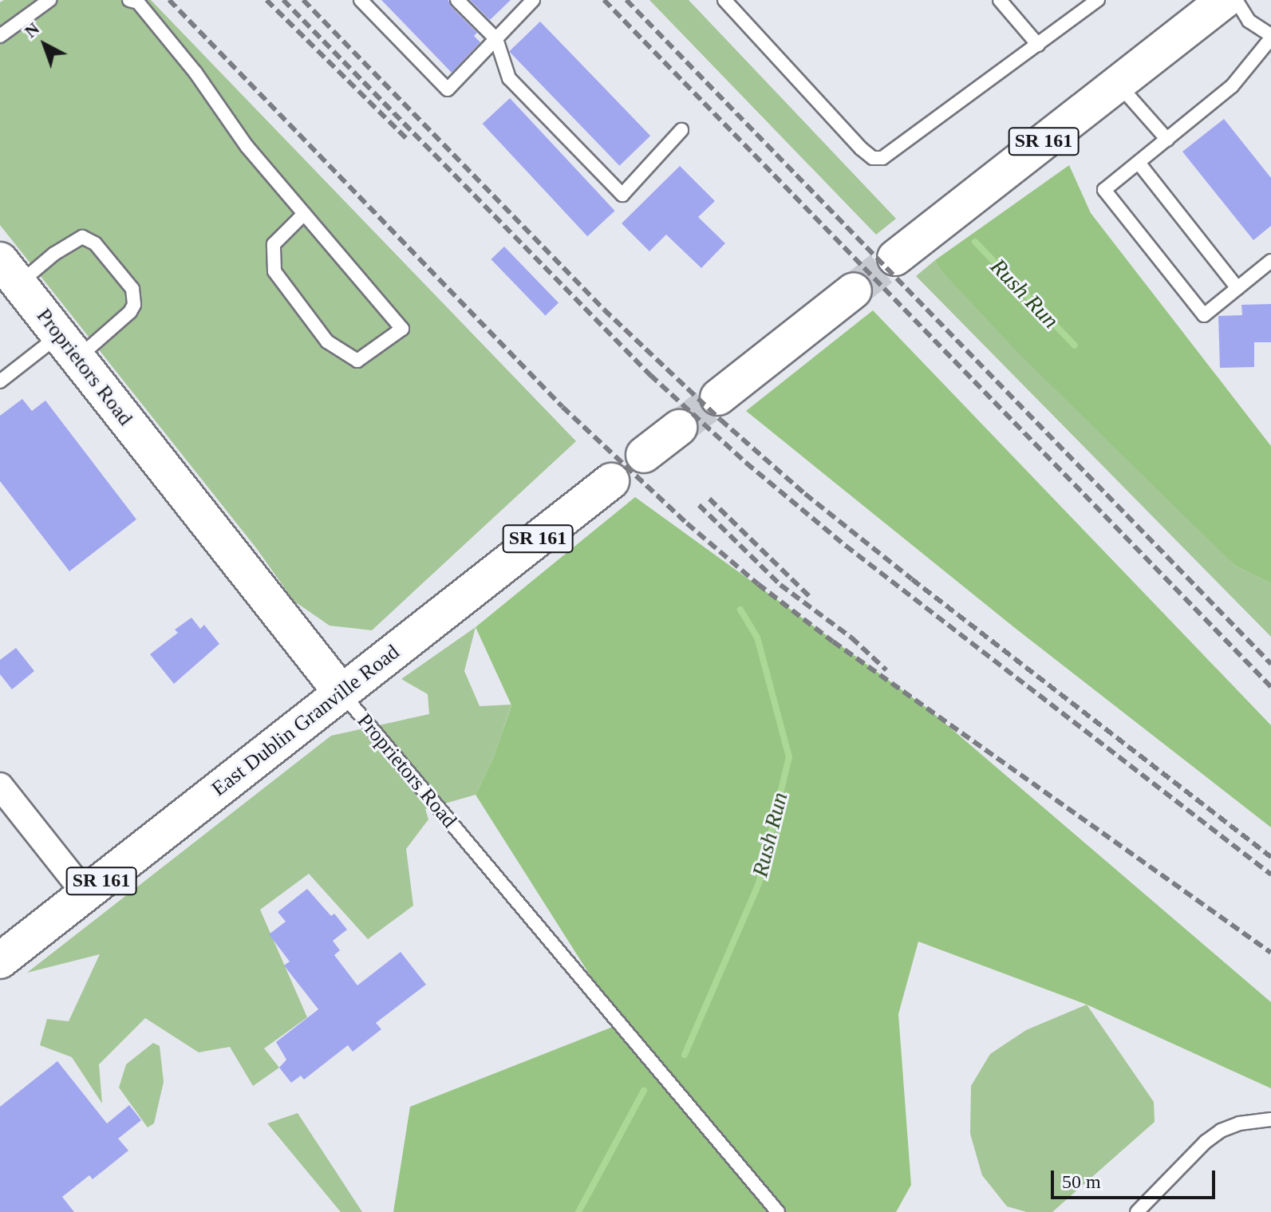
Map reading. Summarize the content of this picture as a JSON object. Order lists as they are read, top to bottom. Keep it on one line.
{"streets":{"main road":["SR 161","Proprietors Road","East Dublin Granville Road"]},"crossings":[["Proprietors Road","East Dublin Granville Road"]],"water":["Rush Run"],"scale_bar":"50 m","north":"top left"}
